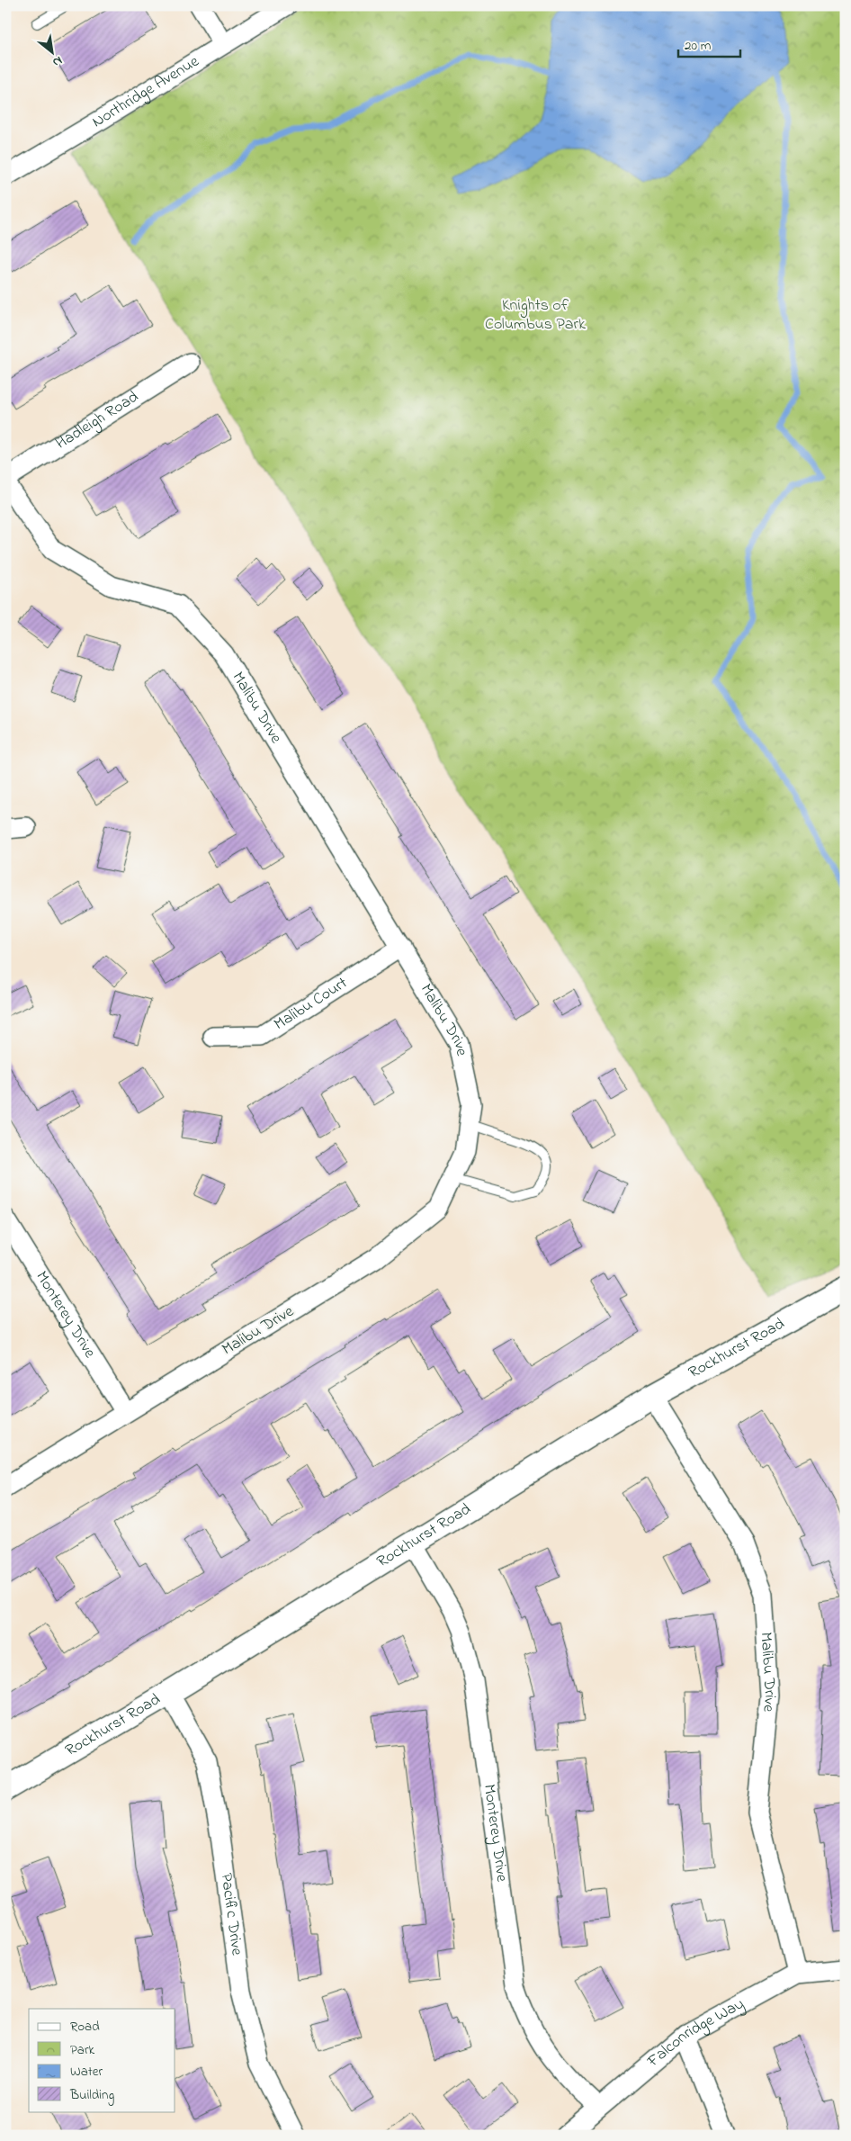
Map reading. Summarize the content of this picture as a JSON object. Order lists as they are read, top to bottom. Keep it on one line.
{"streets":{"street":["Northridge Avenue","Hadleigh Road","Malibu Drive","Malibu Court","Monterey Drive","Rockhurst Road","Pacific Drive","Falconridge Way"]},"crossings":[["Malibu Drive","Malibu Court"],["Malibu Drive","Monterey Drive"],["Malibu Drive","Rockhurst Road"],["Malibu Drive","Falconridge Way"],["Monterey Drive","Rockhurst Road"],["Monterey Drive","Falconridge Way"],["Rockhurst Road","Pacific Drive"]],"parks":["Knights of Columbus Park"],"legend":["Road","Park","Water","Building"],"scale_bar":"20 m","north":"bottom right"}
